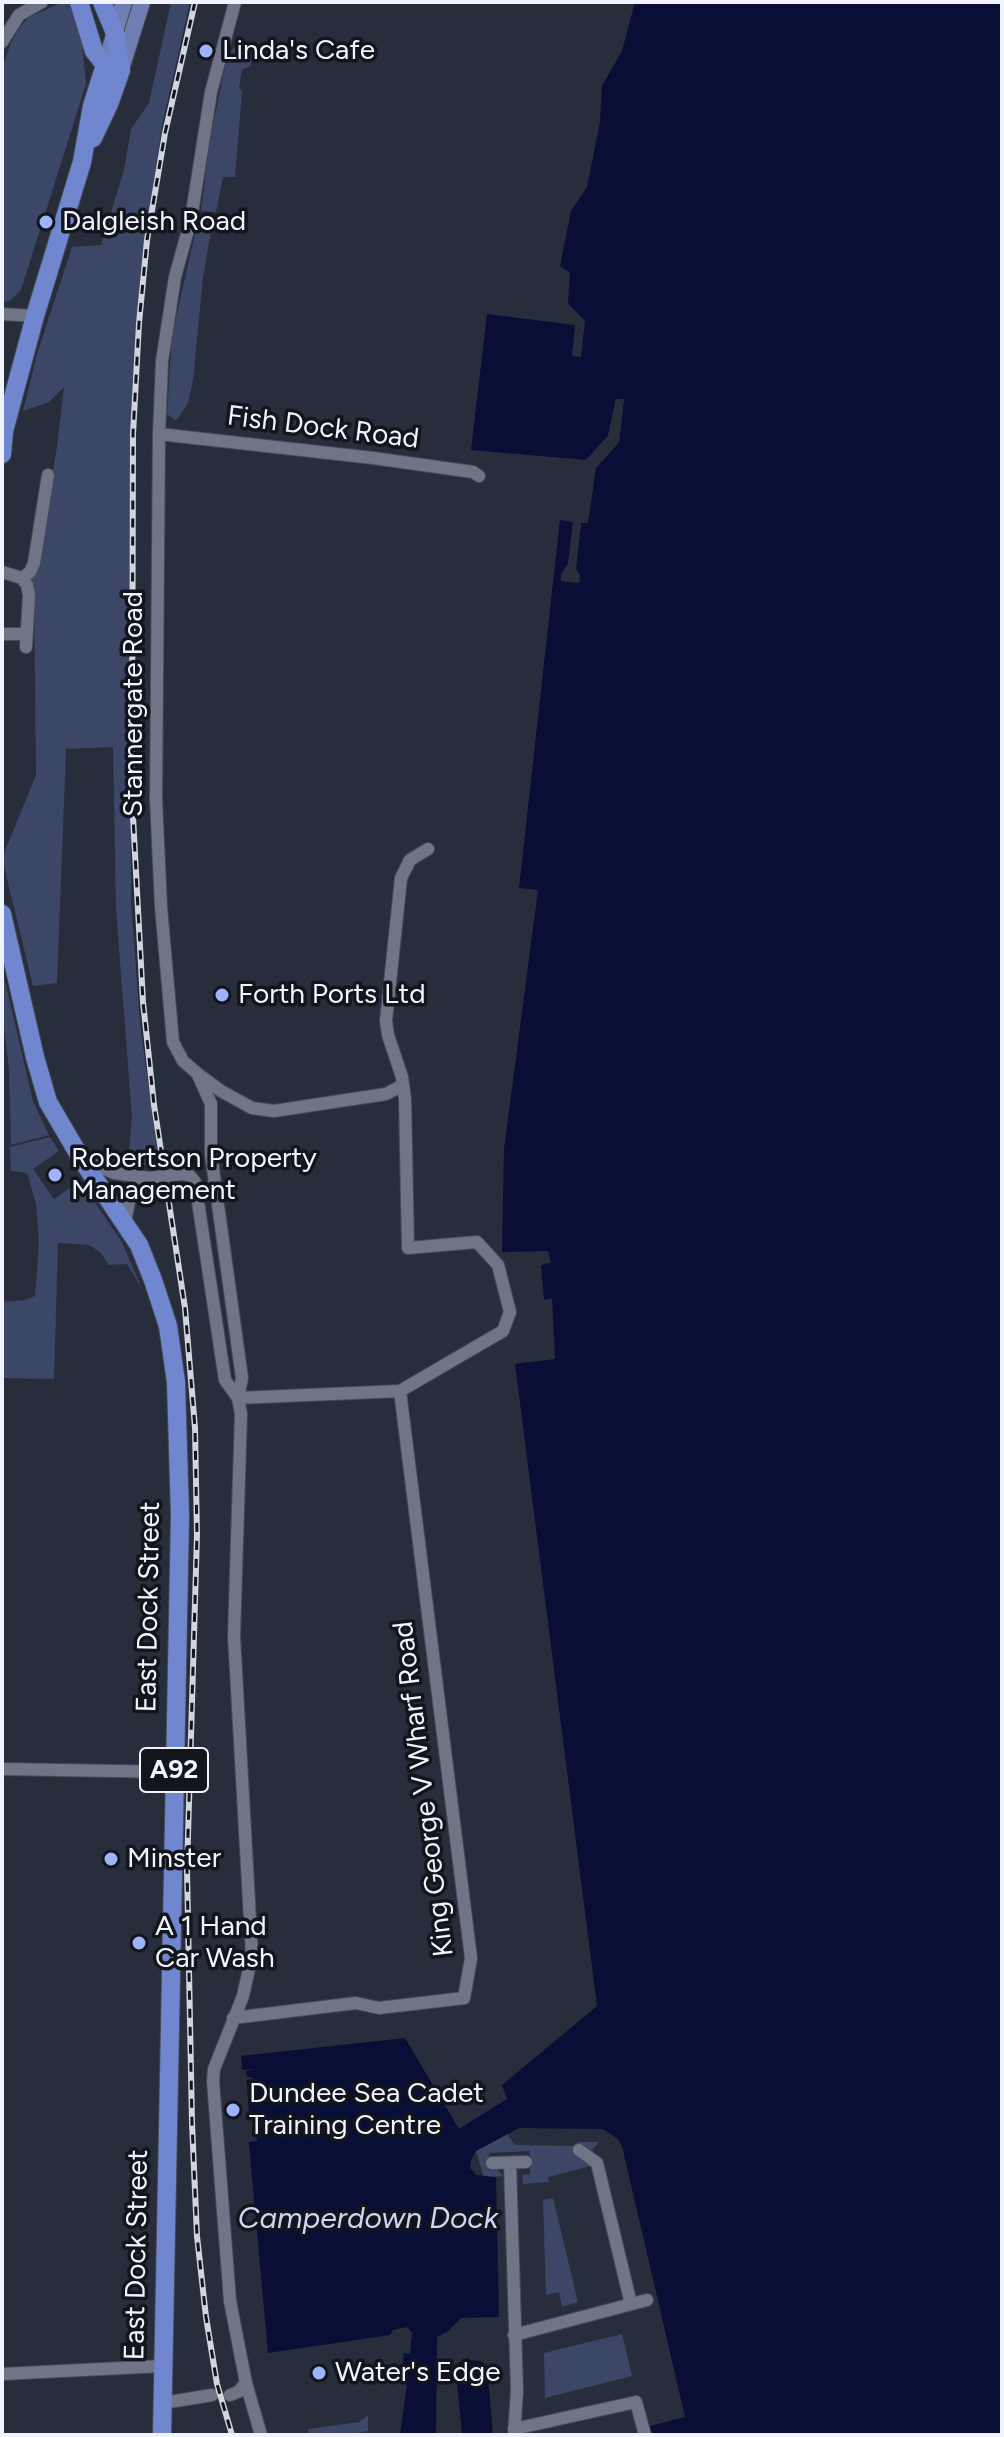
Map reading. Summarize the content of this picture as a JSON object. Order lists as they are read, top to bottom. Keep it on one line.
{"streets":{"highway":["East Dock Street","A92"],"street":["Fish Dock Road","Stannergate Road","King George V Wharf Road"]},"crossings":[["Fish Dock Road","Stannergate Road"]],"water":["Camperdown Dock"],"places":["Linda's Cafe","Dalgleish Road","Forth Ports Ltd","Robertson Property Management","Minster","A 1 Hand Car Wash","Dundee Sea Cadet Training Centre","Water's Edge"]}
